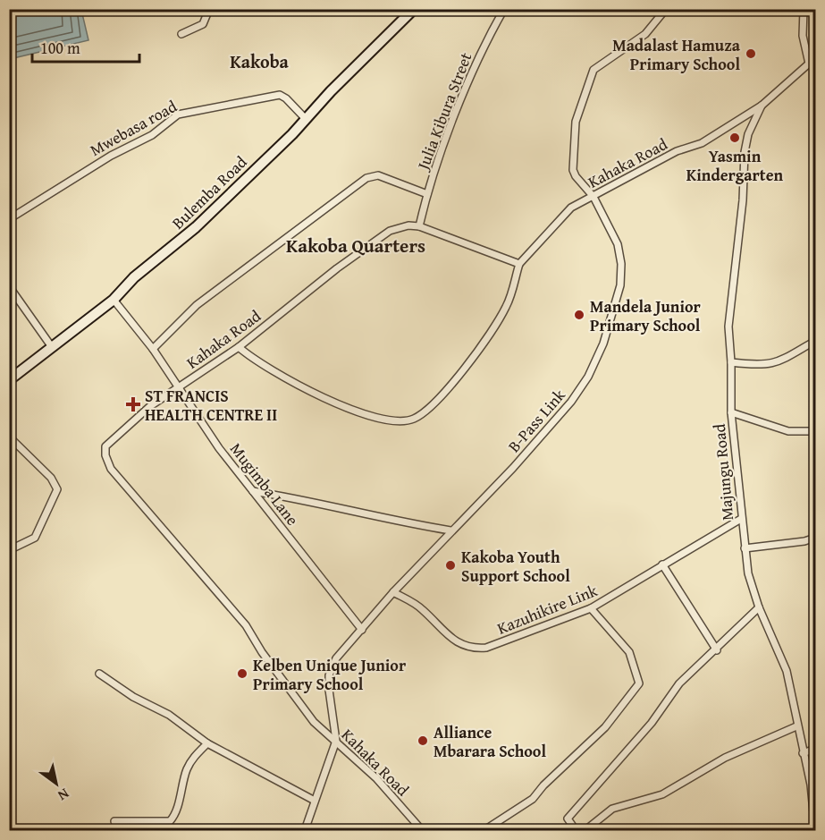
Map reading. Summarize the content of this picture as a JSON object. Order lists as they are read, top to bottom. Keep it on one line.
{"streets":{"main road":["Bulemba Road"],"street":["Julia Kibura Street","Mwebasa road","Kahaka Road","B-Pass Link","Majungu Road","Mugimba Lane","Kazuhikire Link"]},"crossings":[["Julia Kibura Street","Kahaka Road"],["Mwebasa road","Bulemba Road"],["Kahaka Road","B-Pass Link"],["Kahaka Road","Majungu Road"],["Kahaka Road","Mugimba Lane"],["Bulemba Road","Mugimba Lane"],["B-Pass Link","Mugimba Lane"],["B-Pass Link","Kazuhikire Link"],["Majungu Road","Kazuhikire Link"]],"districts":["Kakoba","Kakoba Quarters"],"places":{"other":["Madalast Hamuza Primary School","Yasmin Kindergarten","Mandela Junior Primary School","Kakoba Youth Support School","Kelben Unique Junior Primary School","Alliance Mbarara School"],"health":["ST FRANCIS HEALTH CENTRE II"]},"scale_bar":"100 m","north":"bottom right"}
